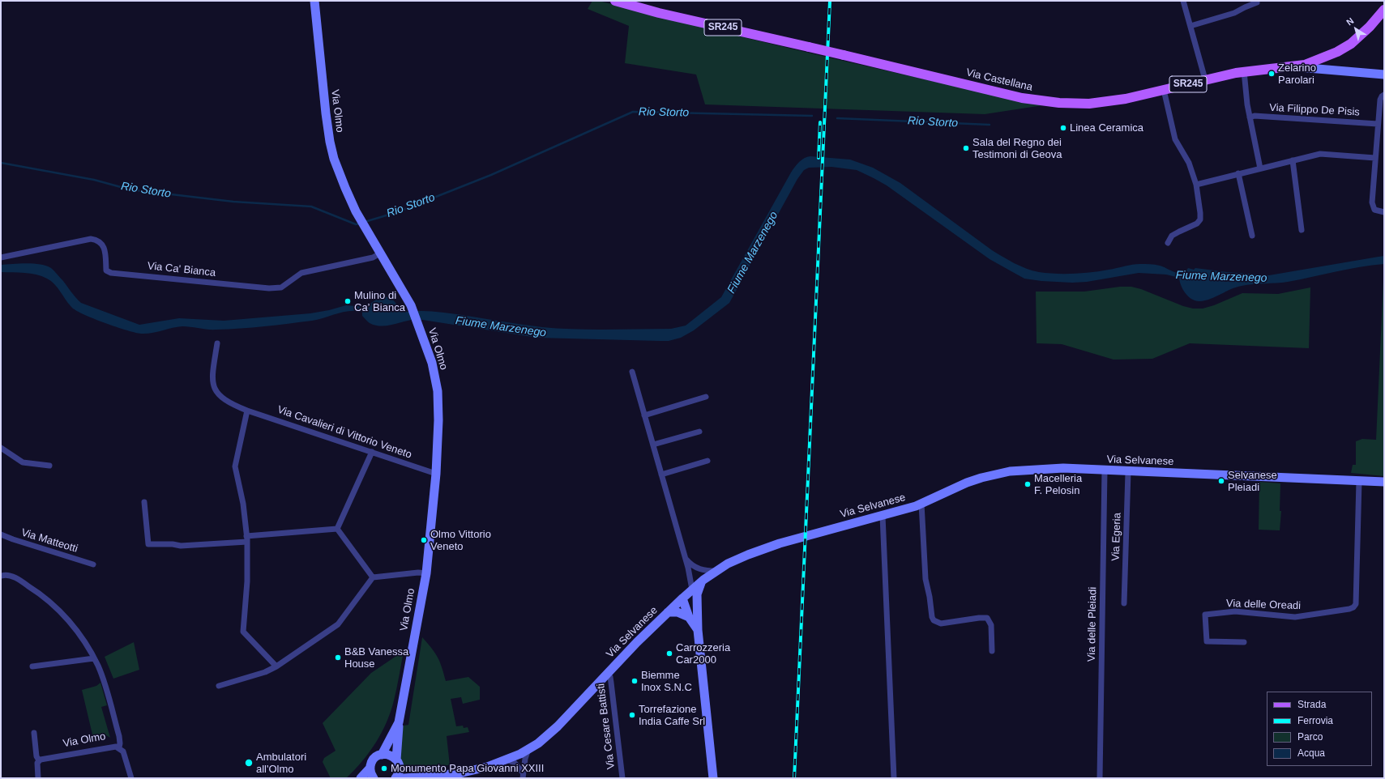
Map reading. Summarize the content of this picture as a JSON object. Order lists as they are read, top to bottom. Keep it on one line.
{"streets":{"main road":["SR245","Via Castellana"],"street":["Via Filippo De Pisis","Via Olmo","Via Ca' Bianca","Via Cavalieri di Vittorio Veneto","Via Selvanese","Via Egeria","Via Matteotti","Via delle Oreadi","Via delle Pleiadi","Via Cesare Battisti"]},"crossings":[["Via Olmo","Via Ca' Bianca"],["Via Olmo","Via Cavalieri di Vittorio Veneto"],["Via Olmo","Via Selvanese"],["Via Selvanese","Via Egeria"],["Via Selvanese","Via delle Oreadi"],["Via Selvanese","Via delle Pleiadi"],["Via Selvanese","Via Cesare Battisti"]],"water":["Rio Storto","Fiume Marzenego"],"places":["Zelarino Parolari","Linea Ceramica","Sala del Regno dei Testimoni di Geova","Mulino di Ca’ Bianca","Selvanese Pleiadi","Macelleria F. Pelosin","Olmo Vittorio Veneto","Carrozzeria Car2000","B&B Vanessa House","Biemme Inox S.N.C","Torrefazione India Caffe Srl","Ambulatori all'Olmo","Monumento Papa Giovanni XXIII"],"legend":["Strada","Ferrovia","Parco","Acqua"],"north":"top left"}
